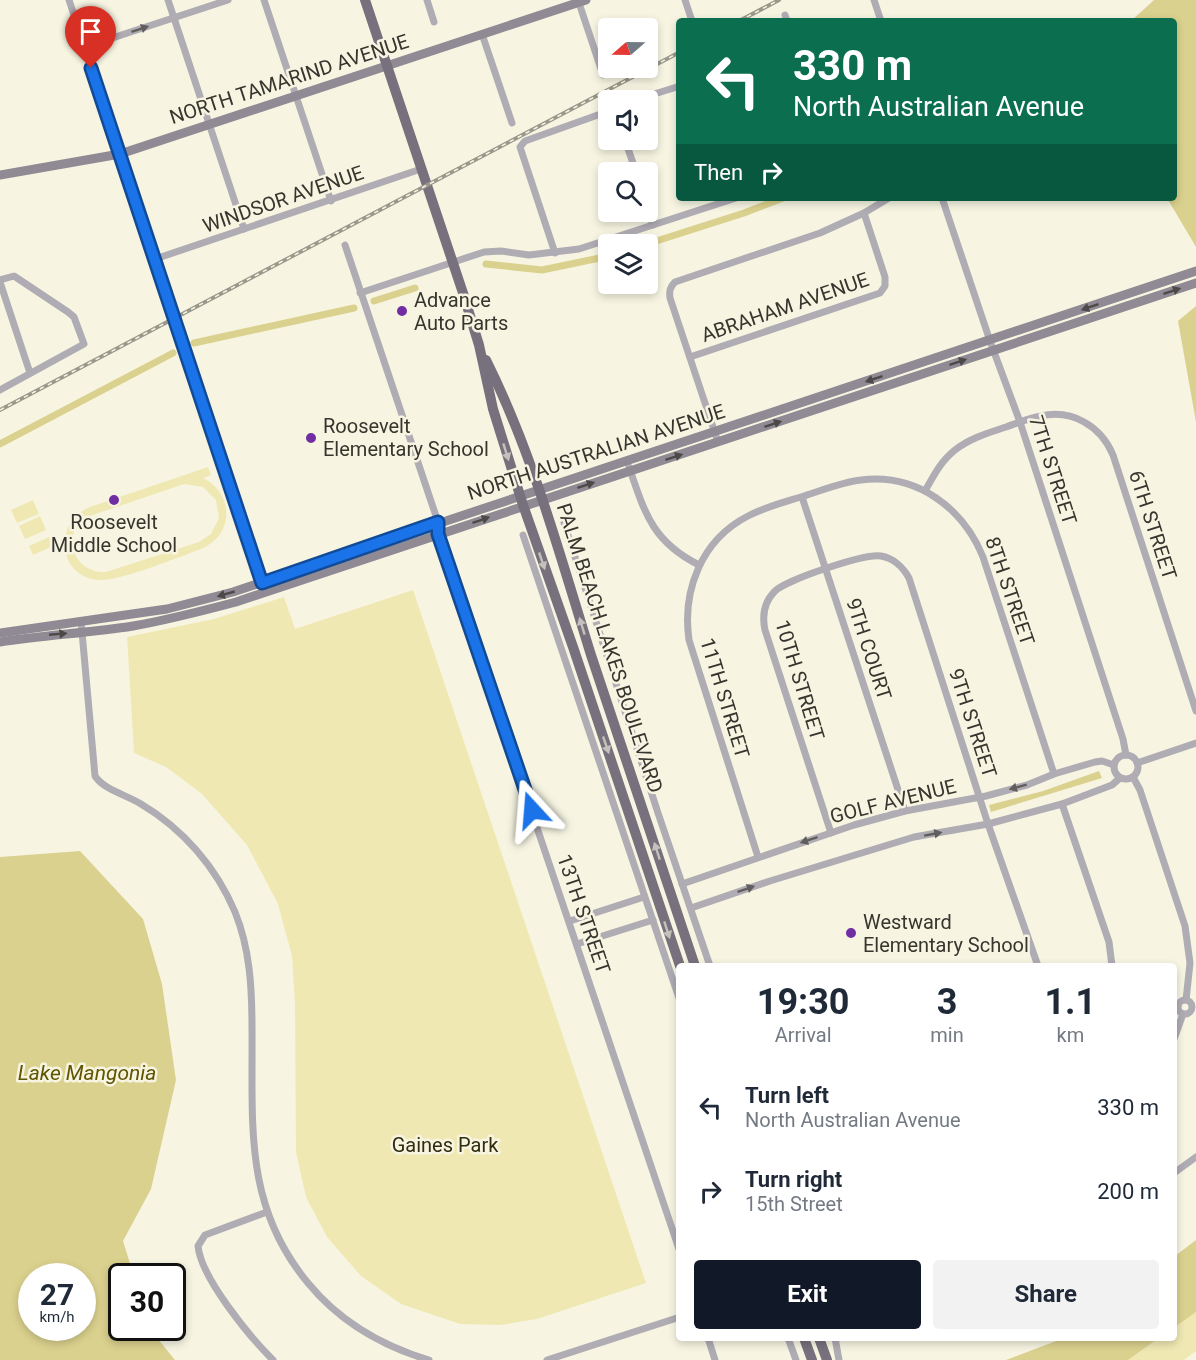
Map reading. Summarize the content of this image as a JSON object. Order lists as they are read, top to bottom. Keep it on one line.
{"streets":{"main road":["NORTH TAMARIND AVENUE","NORTH AUSTRALIAN AVENUE","PALM BEACH LAKES BOULEVARD"],"street":["WINDSOR AVENUE","ABRAHAM AVENUE","7TH STREET","6TH STREET","8TH STREET","9TH COURT","10TH STREET","11TH STREET","9TH STREET","GOLF AVENUE","13TH STREET"]},"crossings":[["NORTH TAMARIND AVENUE","PALM BEACH LAKES BOULEVARD"],["WINDSOR AVENUE","PALM BEACH LAKES BOULEVARD"],["NORTH AUSTRALIAN AVENUE","7TH STREET"],["NORTH AUSTRALIAN AVENUE","PALM BEACH LAKES BOULEVARD"],["NORTH AUSTRALIAN AVENUE","13TH STREET"],["7TH STREET","6TH STREET"],["7TH STREET","GOLF AVENUE"],["6TH STREET","8TH STREET"],["8TH STREET","9TH COURT"],["8TH STREET","11TH STREET"],["8TH STREET","GOLF AVENUE"],["9TH COURT","10TH STREET"],["9TH COURT","11TH STREET"],["9TH COURT","9TH STREET"],["9TH COURT","GOLF AVENUE"],["10TH STREET","9TH STREET"],["10TH STREET","GOLF AVENUE"],["11TH STREET","GOLF AVENUE"],["9TH STREET","GOLF AVENUE"]],"water":["Lake Mangonia"],"parks":["Gaines Park"],"places":["Advance Auto Parts","Roosevelt Elementary School","Roosevelt Middle School","Westward Elementary School"],"north":"left","page":{"turn":["330 m","North Australian Avenue"],"then":"Then","eta":["19:30","Arrival","3","min","1.1","km"],"list":[{"name":"Turn left","note":"North Australian Avenue","value":"330 m"},{"name":"Turn right","note":"15th Street","value":"200 m"}],"buttons":["Exit","Share"],"speed":"27 km/h","limit":"30"}}
